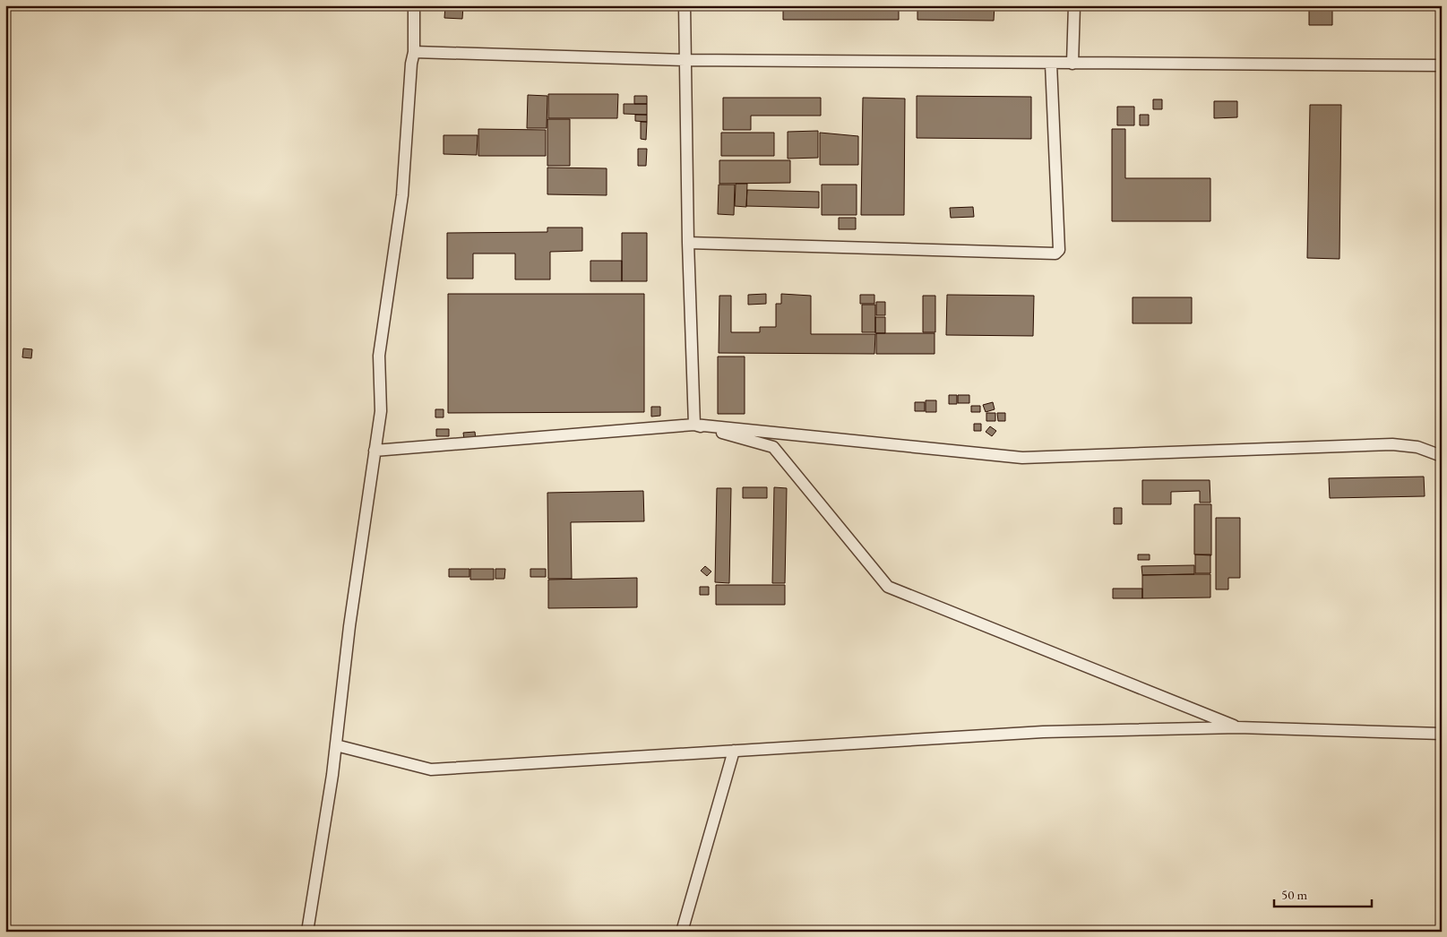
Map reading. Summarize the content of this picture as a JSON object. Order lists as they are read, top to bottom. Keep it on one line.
{"scale_bar":"50 m"}
